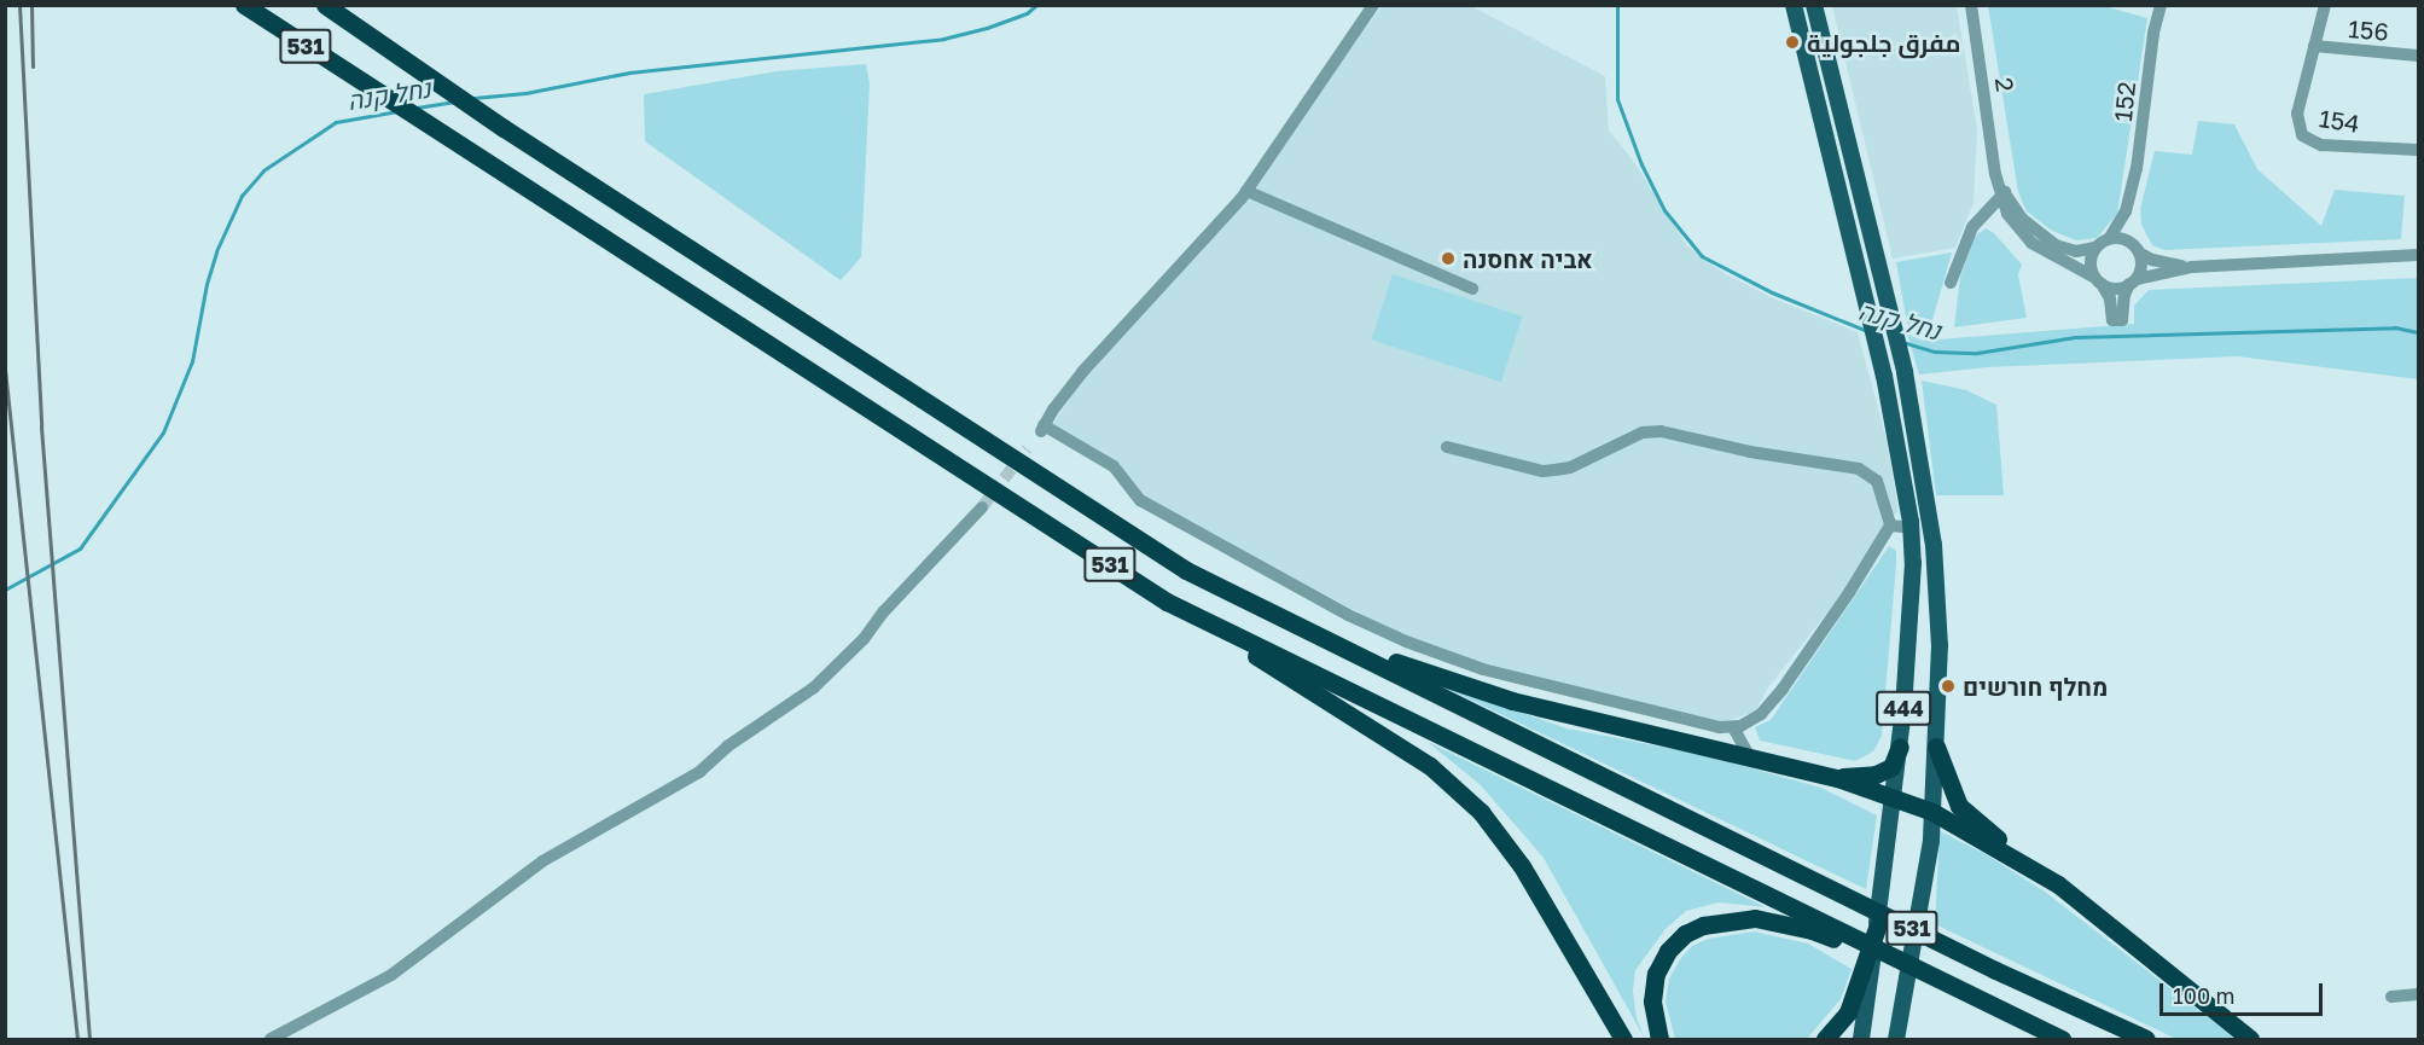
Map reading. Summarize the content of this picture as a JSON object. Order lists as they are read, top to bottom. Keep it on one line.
{"streets":{"highway":["531"],"main road":["444"],"street":["156","2","152","154"]},"crossings":[["156","154"],["2","152"]],"water":["נחל קנה"],"places":["مفرق جلجولية","אביה אחסנה","מחלף חורשים"],"scale_bar":"100 m"}
